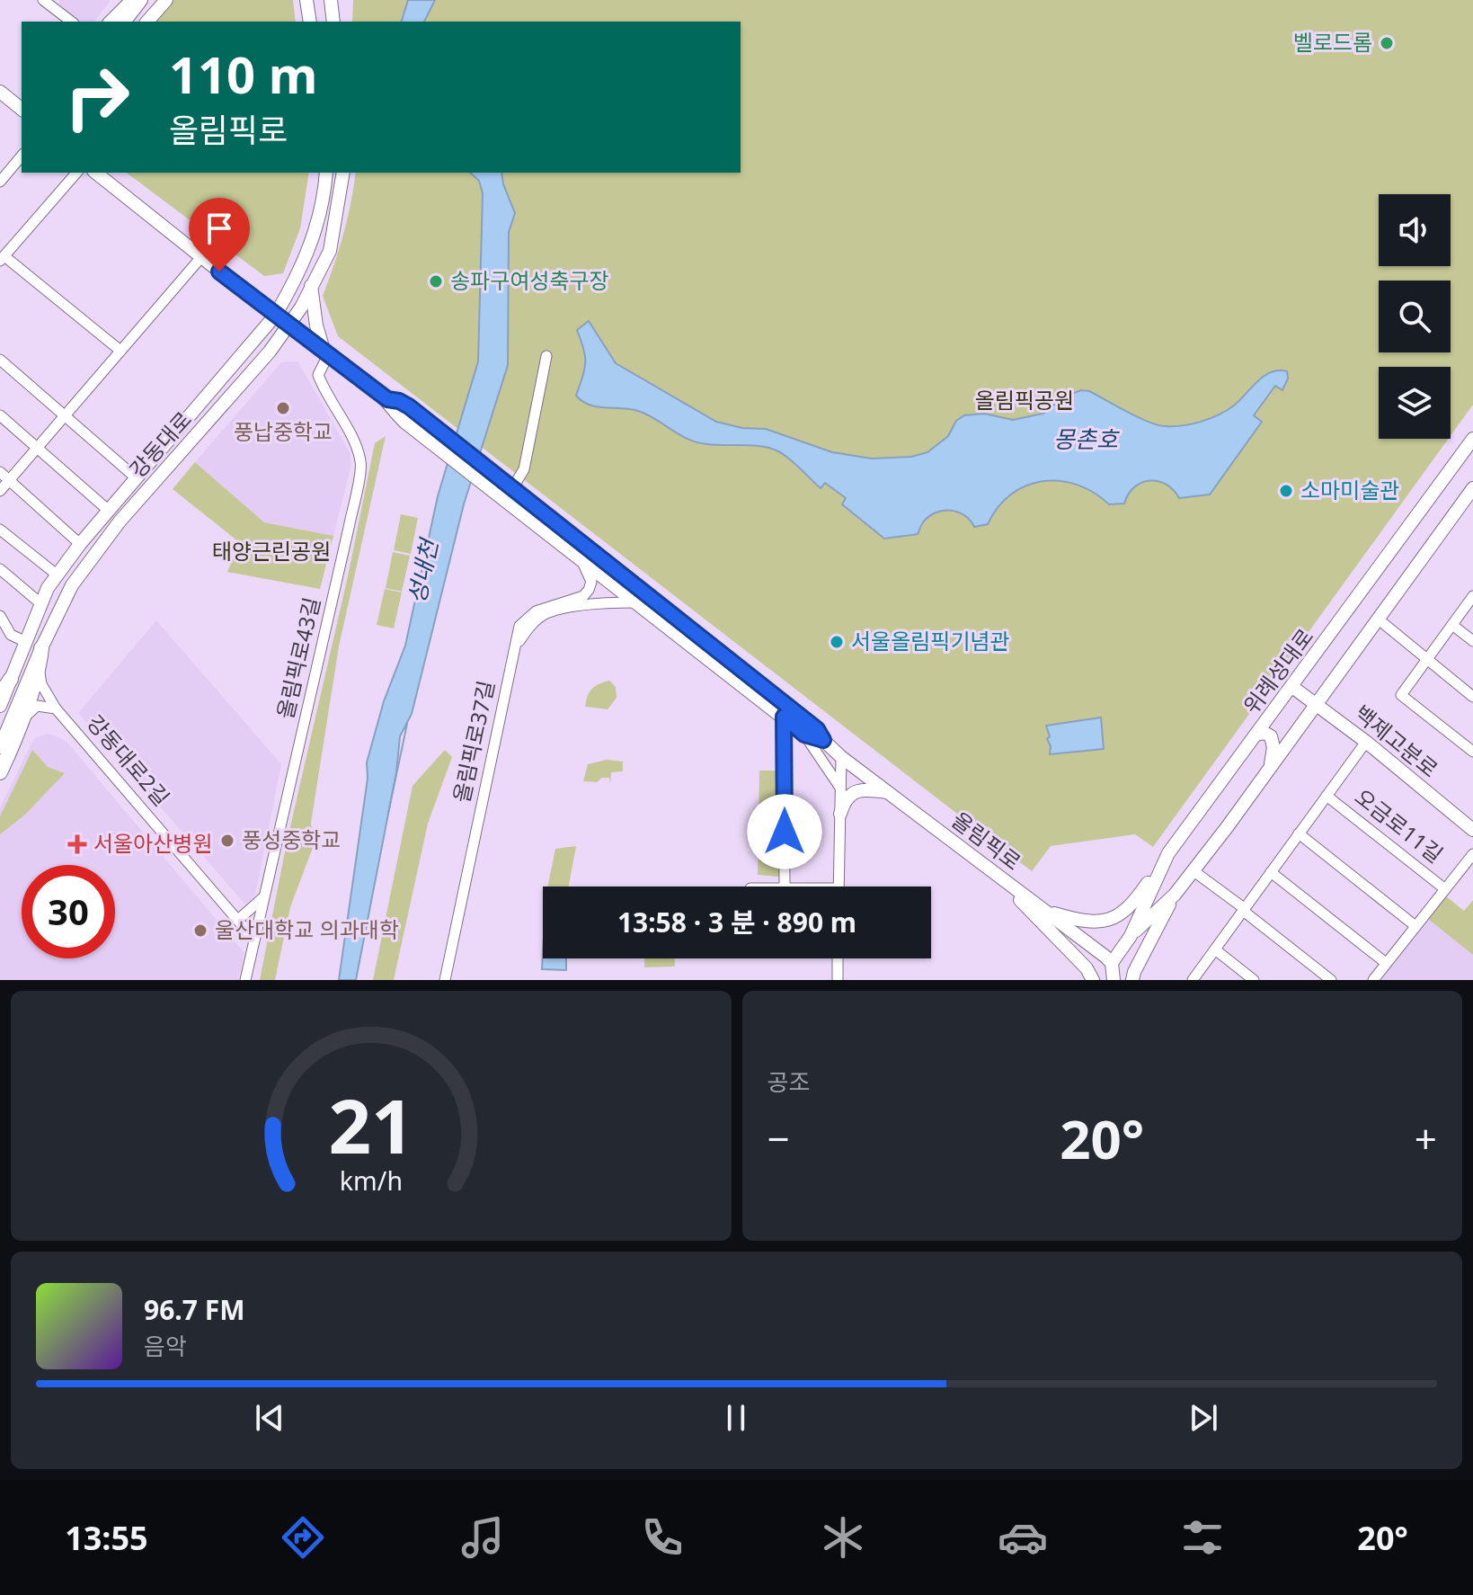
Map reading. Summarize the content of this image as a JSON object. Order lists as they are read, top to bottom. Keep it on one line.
{"streets":{"main road":["강동대로","위례성대로","백제고분로","올림픽로"],"street":["올림픽로43길","올림픽로37길","강동대로2길","오금로11길"]},"crossings":[["강동대로","올림픽로"],["올림픽로43길","강동대로2길"],["올림픽로43길","올림픽로"],["위례성대로","백제고분로"],["위례성대로","올림픽로"],["올림픽로37길","올림픽로"]],"water":["몽촌호","성내천"],"parks":["올림픽공원","태양근린공원"],"places":{"other":["벨로드롬","송파구여성축구장","풍납중학교","소마미술관","서울올림픽기념관","풍성중학교","울산대학교 의과대학"],"health":["서울아산병원"]},"page":{"turn":["110 m","올림픽로"],"limit":"30","trip":"13:58 · 3 분 · 890 m","tile":"공조","heat":["−","20°","+"],"song":["96.7 FM","음악"],"tabs":["13:55","20°"],"gauge":["21","km/h"]}}
